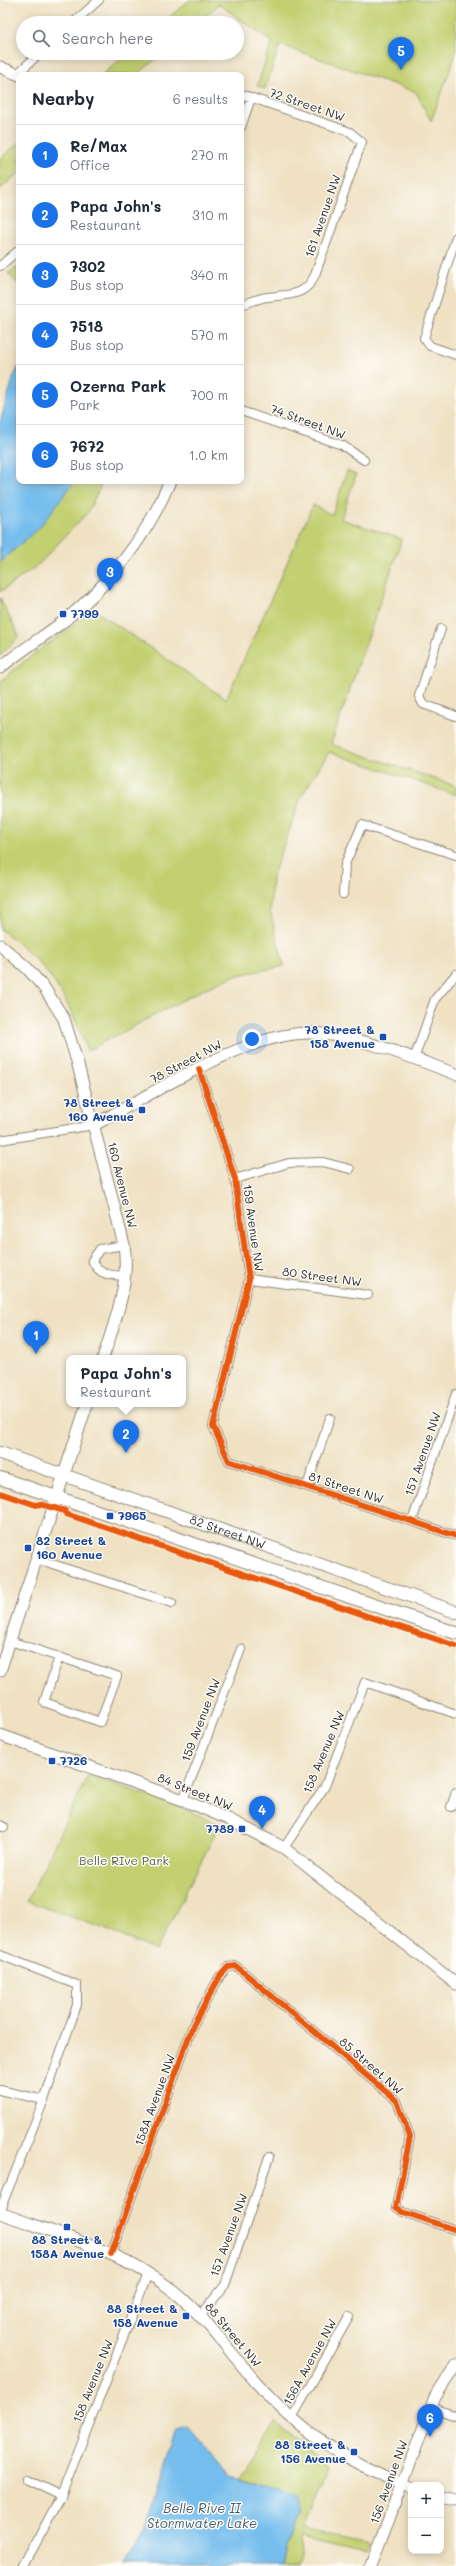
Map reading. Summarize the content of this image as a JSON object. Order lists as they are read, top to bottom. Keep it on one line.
{"streets":{"main road":["82 Street NW"],"street":["72 Street NW","161 Avenue NW","74 Street NW","78 Street NW","160 Avenue NW","159 Avenue NW","80 Street NW","157 Avenue NW","81 Street NW","158 Avenue NW","84 Street NW","85 Street NW","158A Avenue NW","88 Street NW","156A Avenue NW","156 Avenue NW"]},"crossings":[["72 Street NW","161 Avenue NW"],["78 Street NW","160 Avenue NW"],["78 Street NW","159 Avenue NW"],["159 Avenue NW","80 Street NW"],["159 Avenue NW","81 Street NW"],["159 Avenue NW","84 Street NW"],["157 Avenue NW","81 Street NW"],["157 Avenue NW","88 Street NW"],["158 Avenue NW","84 Street NW"],["158 Avenue NW","88 Street NW"],["85 Street NW","158A Avenue NW"],["158A Avenue NW","88 Street NW"],["88 Street NW","156A Avenue NW"],["88 Street NW","156 Avenue NW"]],"water":["Belle Rive II Stormwater Lake"],"parks":["Belle RIve Park"],"places":{"transit":["7799","78 Street & 158 Avenue","78 Street & 160 Avenue","7965","82 Street & 160 Avenue","7726","7789","88 Street & 158A Avenue","88 Street & 158 Avenue","88 Street & 156 Avenue"]},"page":{"search":"Search here","pins":["5","3","1","2","4","6"],"heading":["Nearby","6 results"],"list":[{"mark":"1","name":"Re/Max","note":"Office","value":"270 m"},{"mark":"2","name":"Papa John's","note":"Restaurant","value":"310 m"},{"mark":"3","name":"7302","note":"Bus stop","value":"340 m"},{"mark":"4","name":"7518","note":"Bus stop","value":"570 m"},{"mark":"5","name":"Ozerna Park","note":"Park","value":"700 m"},{"mark":"6","name":"7672","note":"Bus stop","value":"1.0 km"}],"popup":["Papa John's","Restaurant"],"map_buttons":["+","−"]}}
